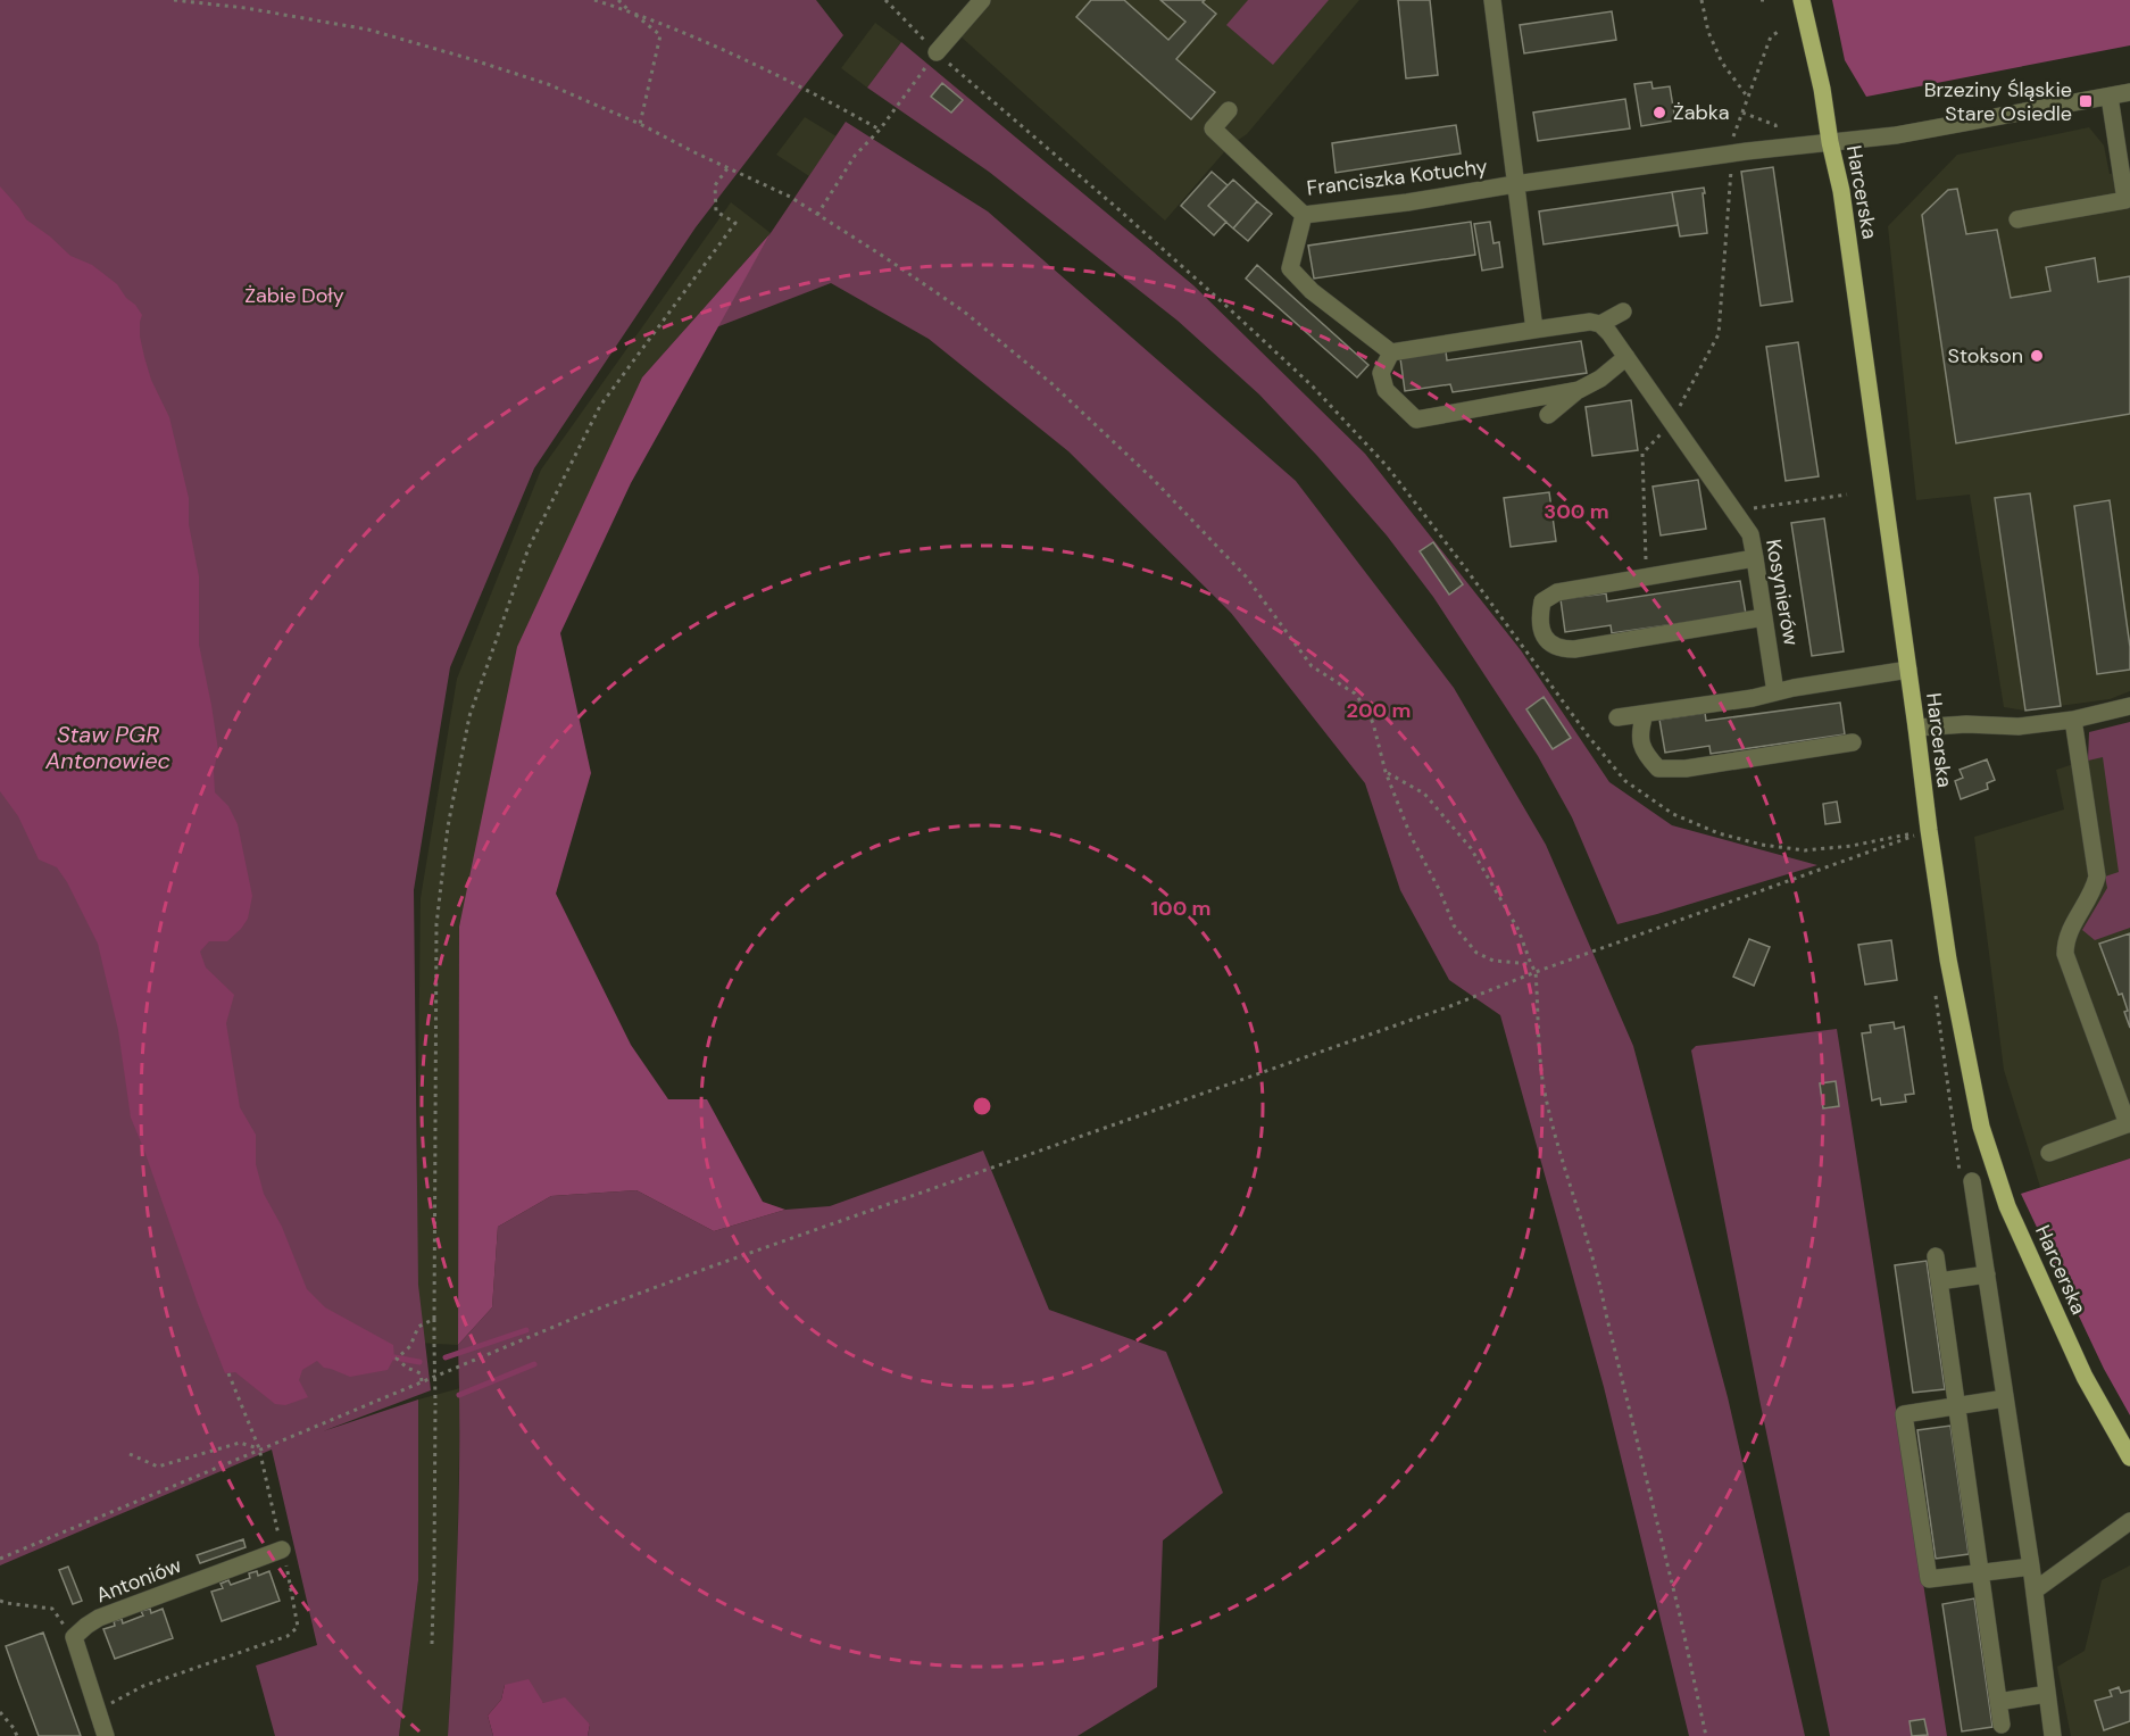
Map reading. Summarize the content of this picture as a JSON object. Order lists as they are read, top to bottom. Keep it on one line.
{"streets":{"main road":["Harcerska"],"street":["Franciszka Kotuchy","Kosynierów","Antoniów"]},"crossings":[["Franciszka Kotuchy","Harcerska"]],"water":["Staw PGR Antonowiec"],"parks":["Żabie Doły"],"places":{"transit":["Brzeziny Śląskie Stare Osiedle"],"other":["Żabka","Stokson"]},"rings":["300 m","200 m","100 m"]}
